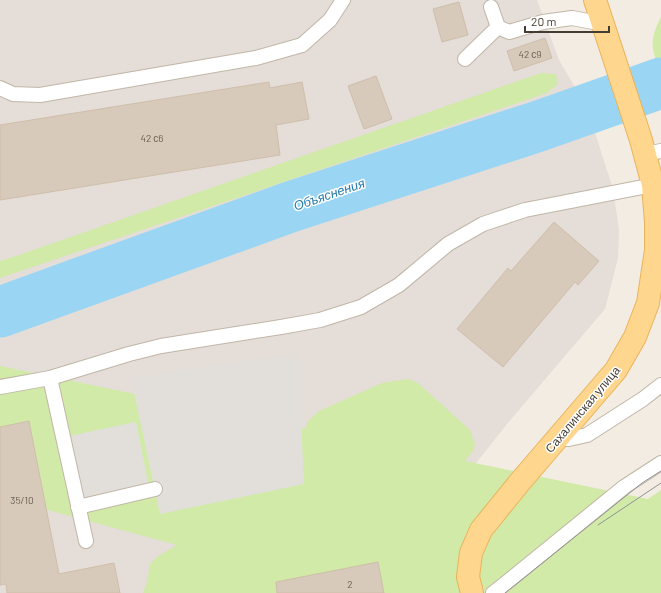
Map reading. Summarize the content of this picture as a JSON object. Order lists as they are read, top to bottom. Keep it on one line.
{"streets":{"main road":["Сахалинская улица"]},"water":["Объяснения"],"house_numbers":["42 с9","42 с6","35/10","2"],"scale_bar":"20 m"}
